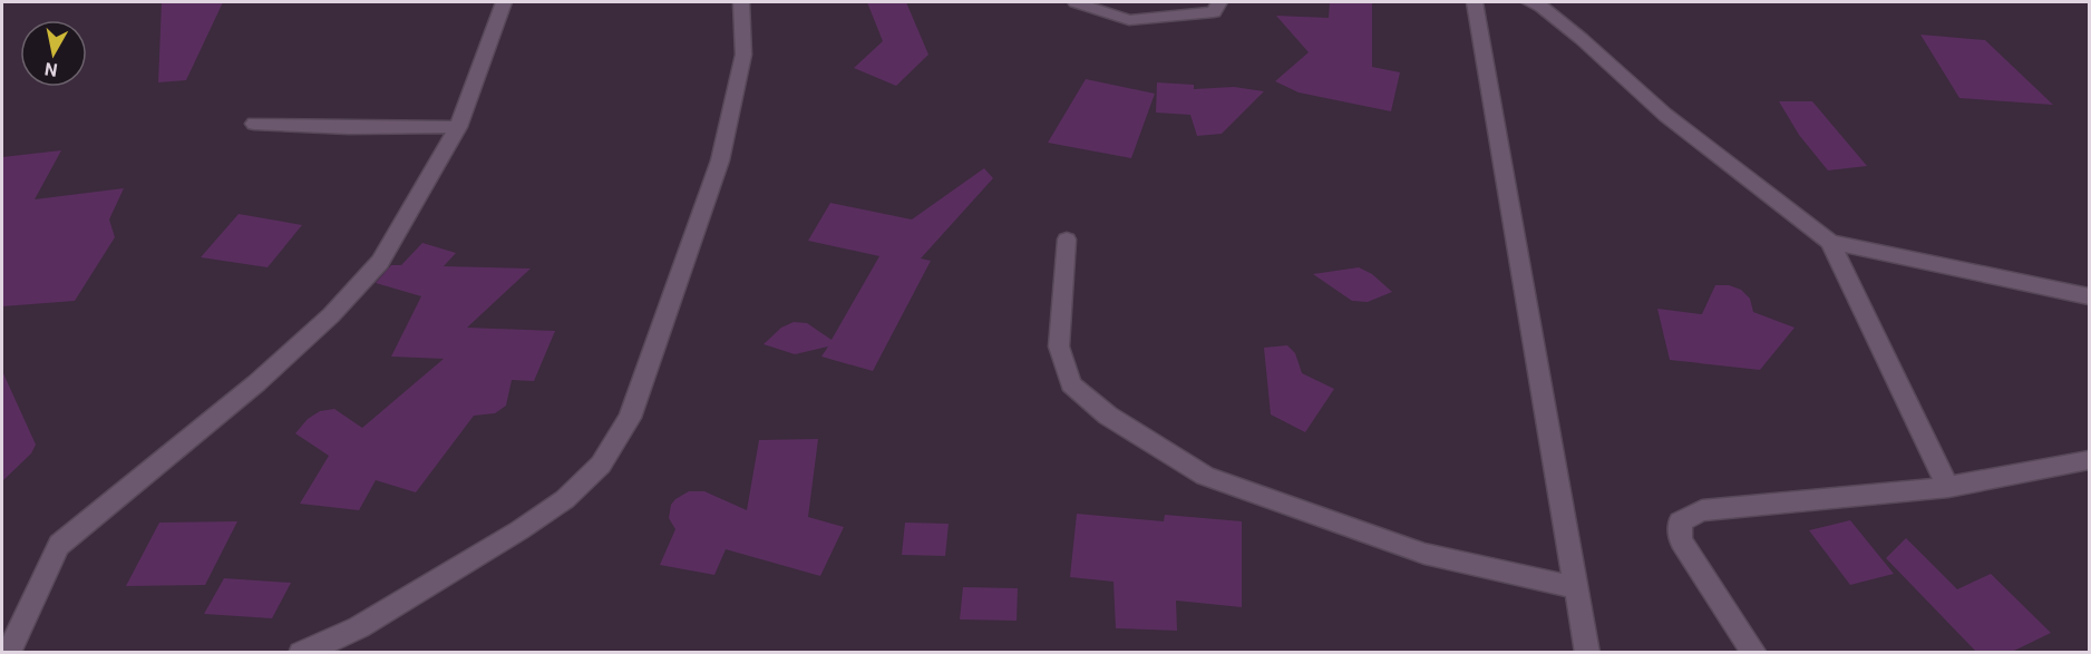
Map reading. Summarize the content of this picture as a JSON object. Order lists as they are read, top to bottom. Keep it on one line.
{"north":"bottom"}
